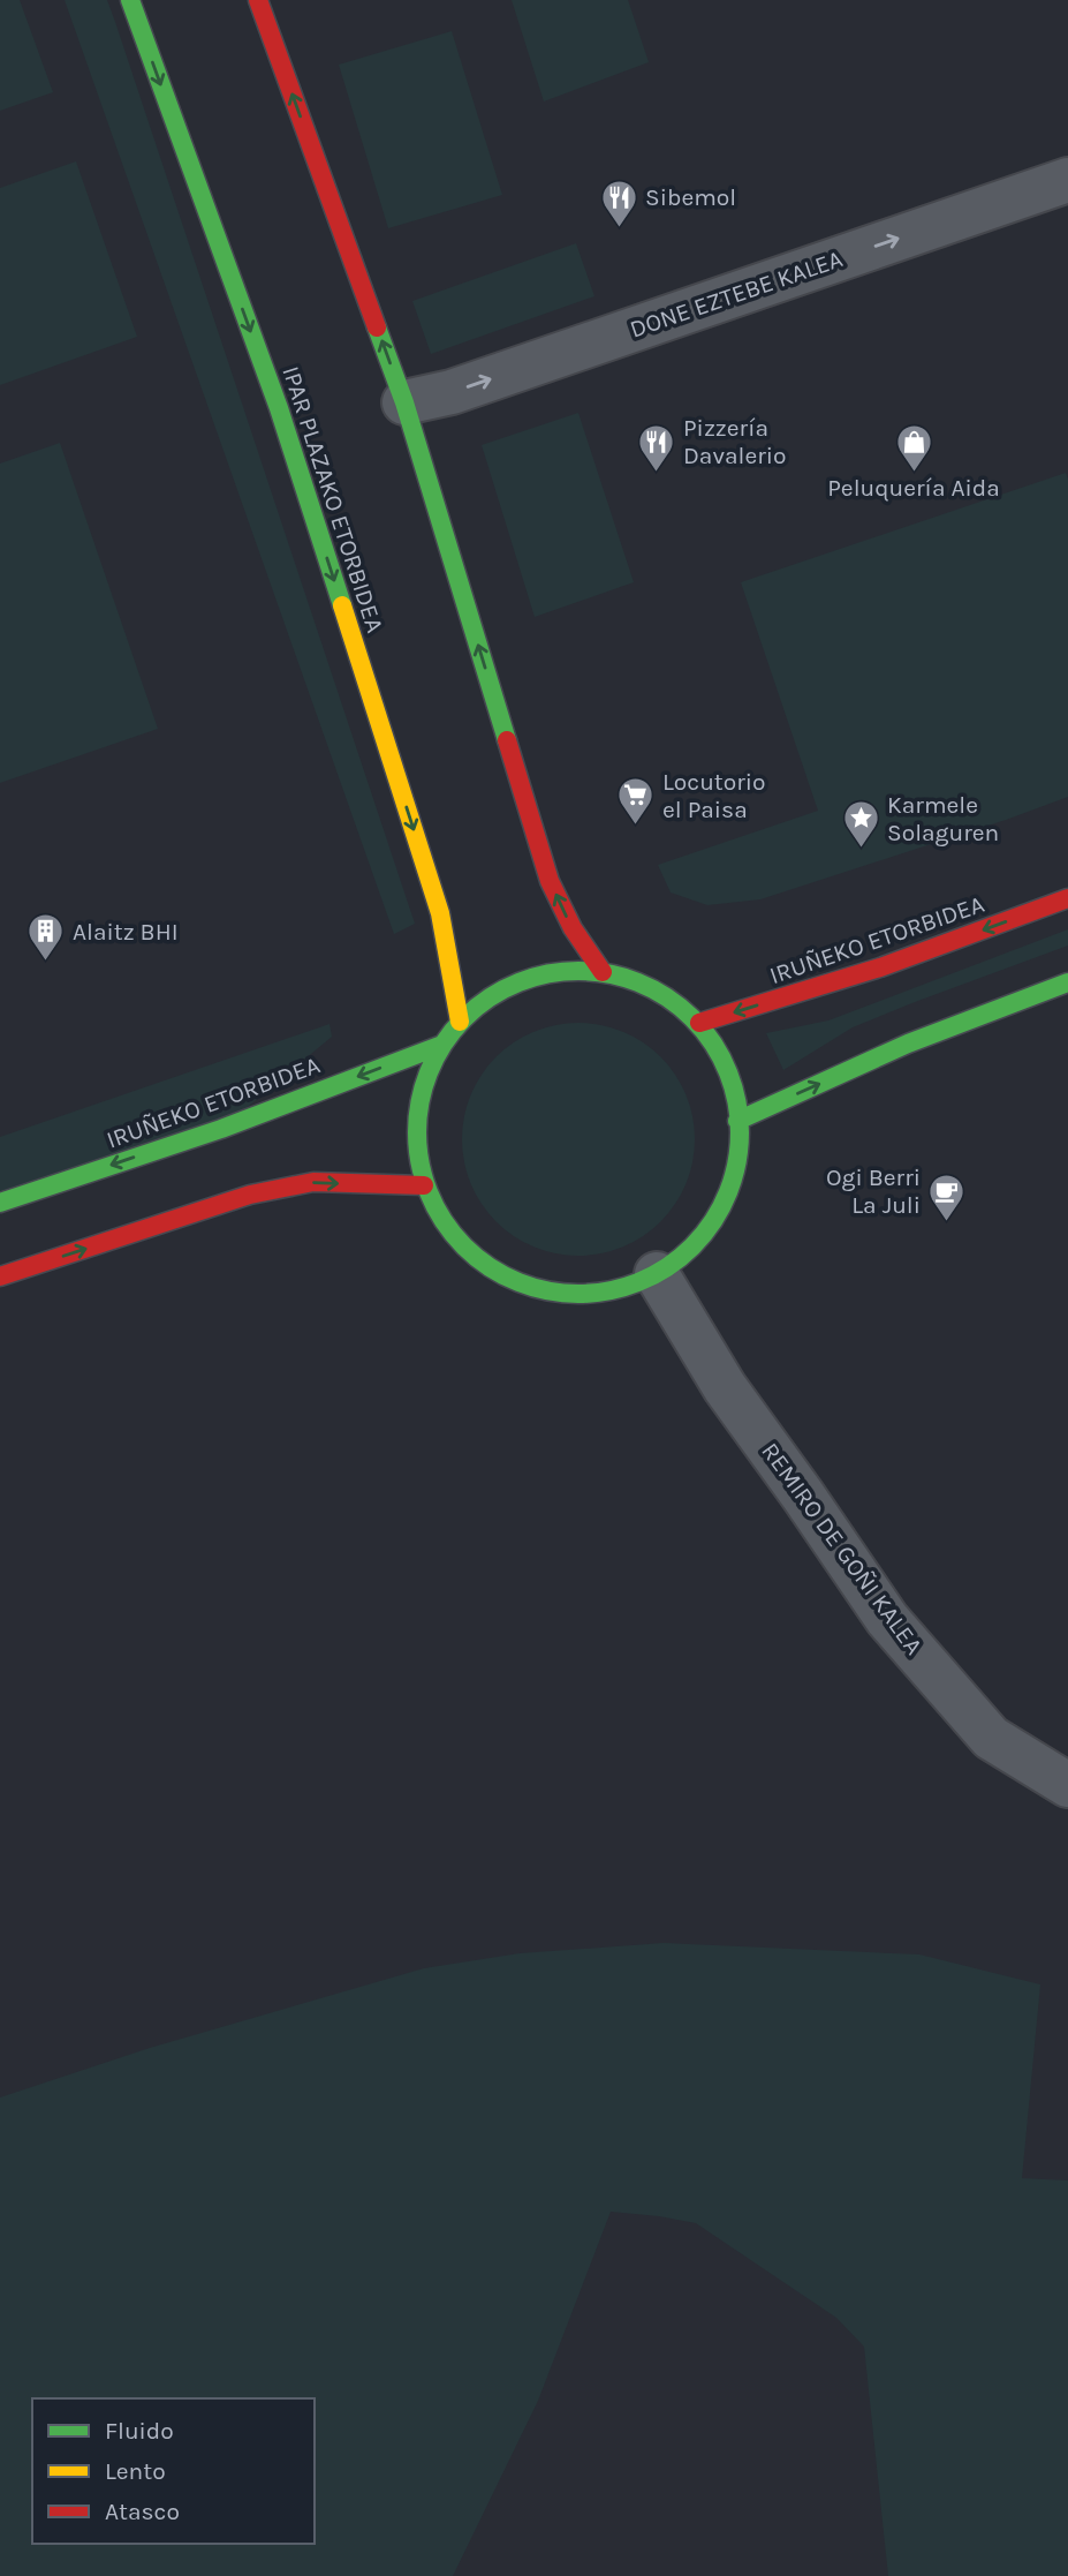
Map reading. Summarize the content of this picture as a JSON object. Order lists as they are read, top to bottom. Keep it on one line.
{"streets":{"main road":["IPAR PLAZAKO ETORBIDEA","IRUÑEKO ETORBIDEA"],"street":["DONE EZTEBE KALEA","REMIRO DE GOÑI KALEA"]},"one_way":["DONE EZTEBE KALEA"],"places":{"restaurant":["Sibemol","Pizzería Davalerio"],"shop":["Peluquería Aida"],"supermarket":["Locutorio el Paisa"],"place":["Karmele Solaguren"],"building":["Alaitz BHI"],"cafe":["Ogi Berri La Juli"]},"legend":["Fluido","Lento","Atasco"]}
